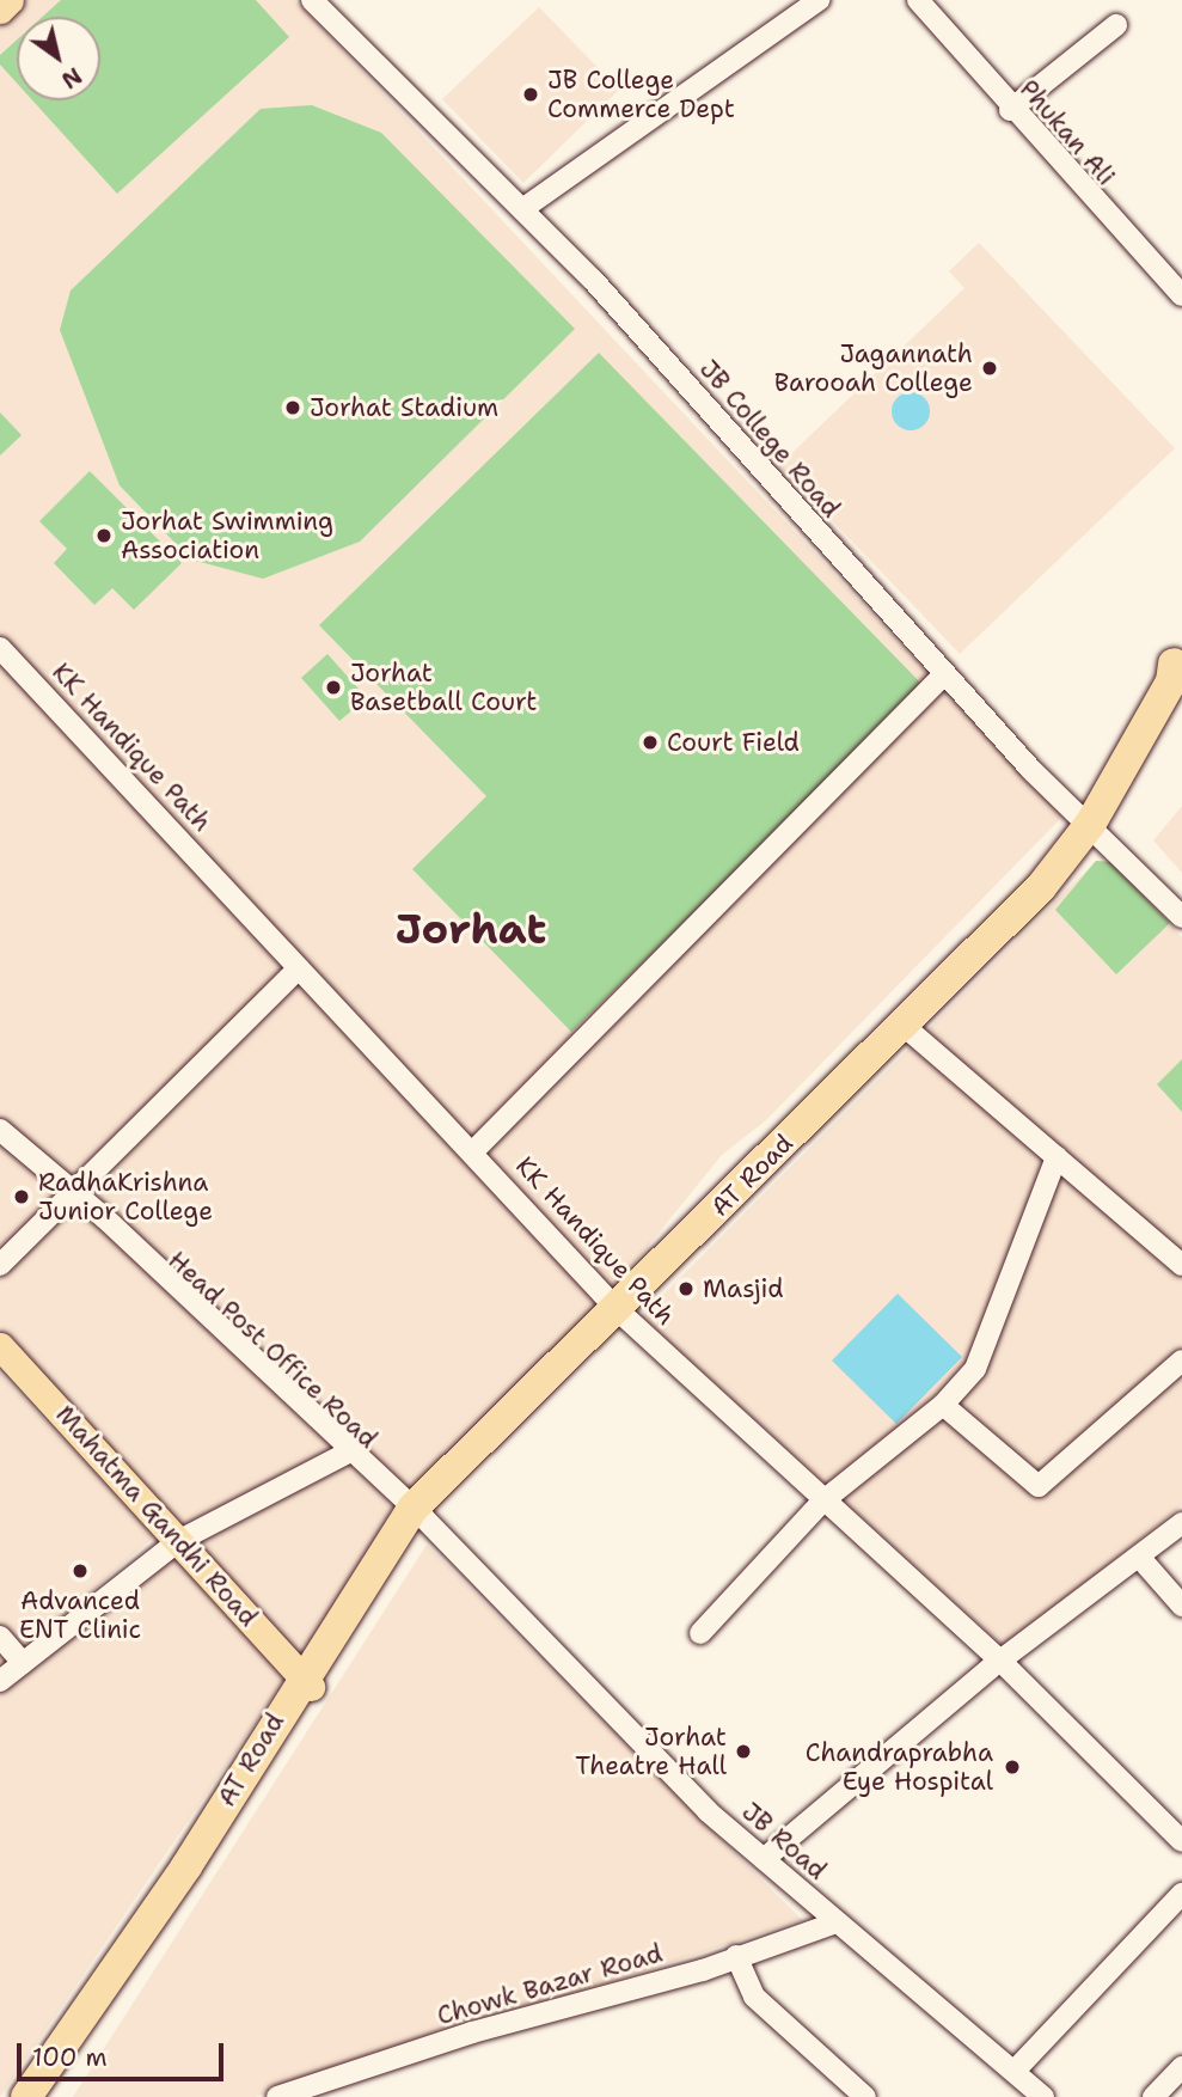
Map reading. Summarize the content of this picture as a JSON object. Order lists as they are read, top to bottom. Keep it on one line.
{"streets":{"highway":["AT Road"],"main road":["Mahatma Gandhi Road"],"street":["Phukan Ali","JB College Road","KK Handique Path","Head Post Office Road","JB Road","Chowk Bazar Road"]},"crossings":[["JB College Road","AT Road"],["KK Handique Path","AT Road"],["AT Road","Head Post Office Road"],["AT Road","Mahatma Gandhi Road"],["AT Road","JB Road"],["Head Post Office Road","JB Road"],["JB Road","Chowk Bazar Road"]],"districts":["Jorhat"],"places":["JB College Commerce Dept","Jagannath Barooah College","Jorhat Stadium","Jorhat Swimming Association","Jorhat Basetball Court","Court Field","RadhaKrishna Junior College","Masjid","Advanced ENT Clinic","Jorhat Theatre Hall","Chandraprabha Eye Hospital"],"scale_bar":"100 m","north":"bottom right"}
